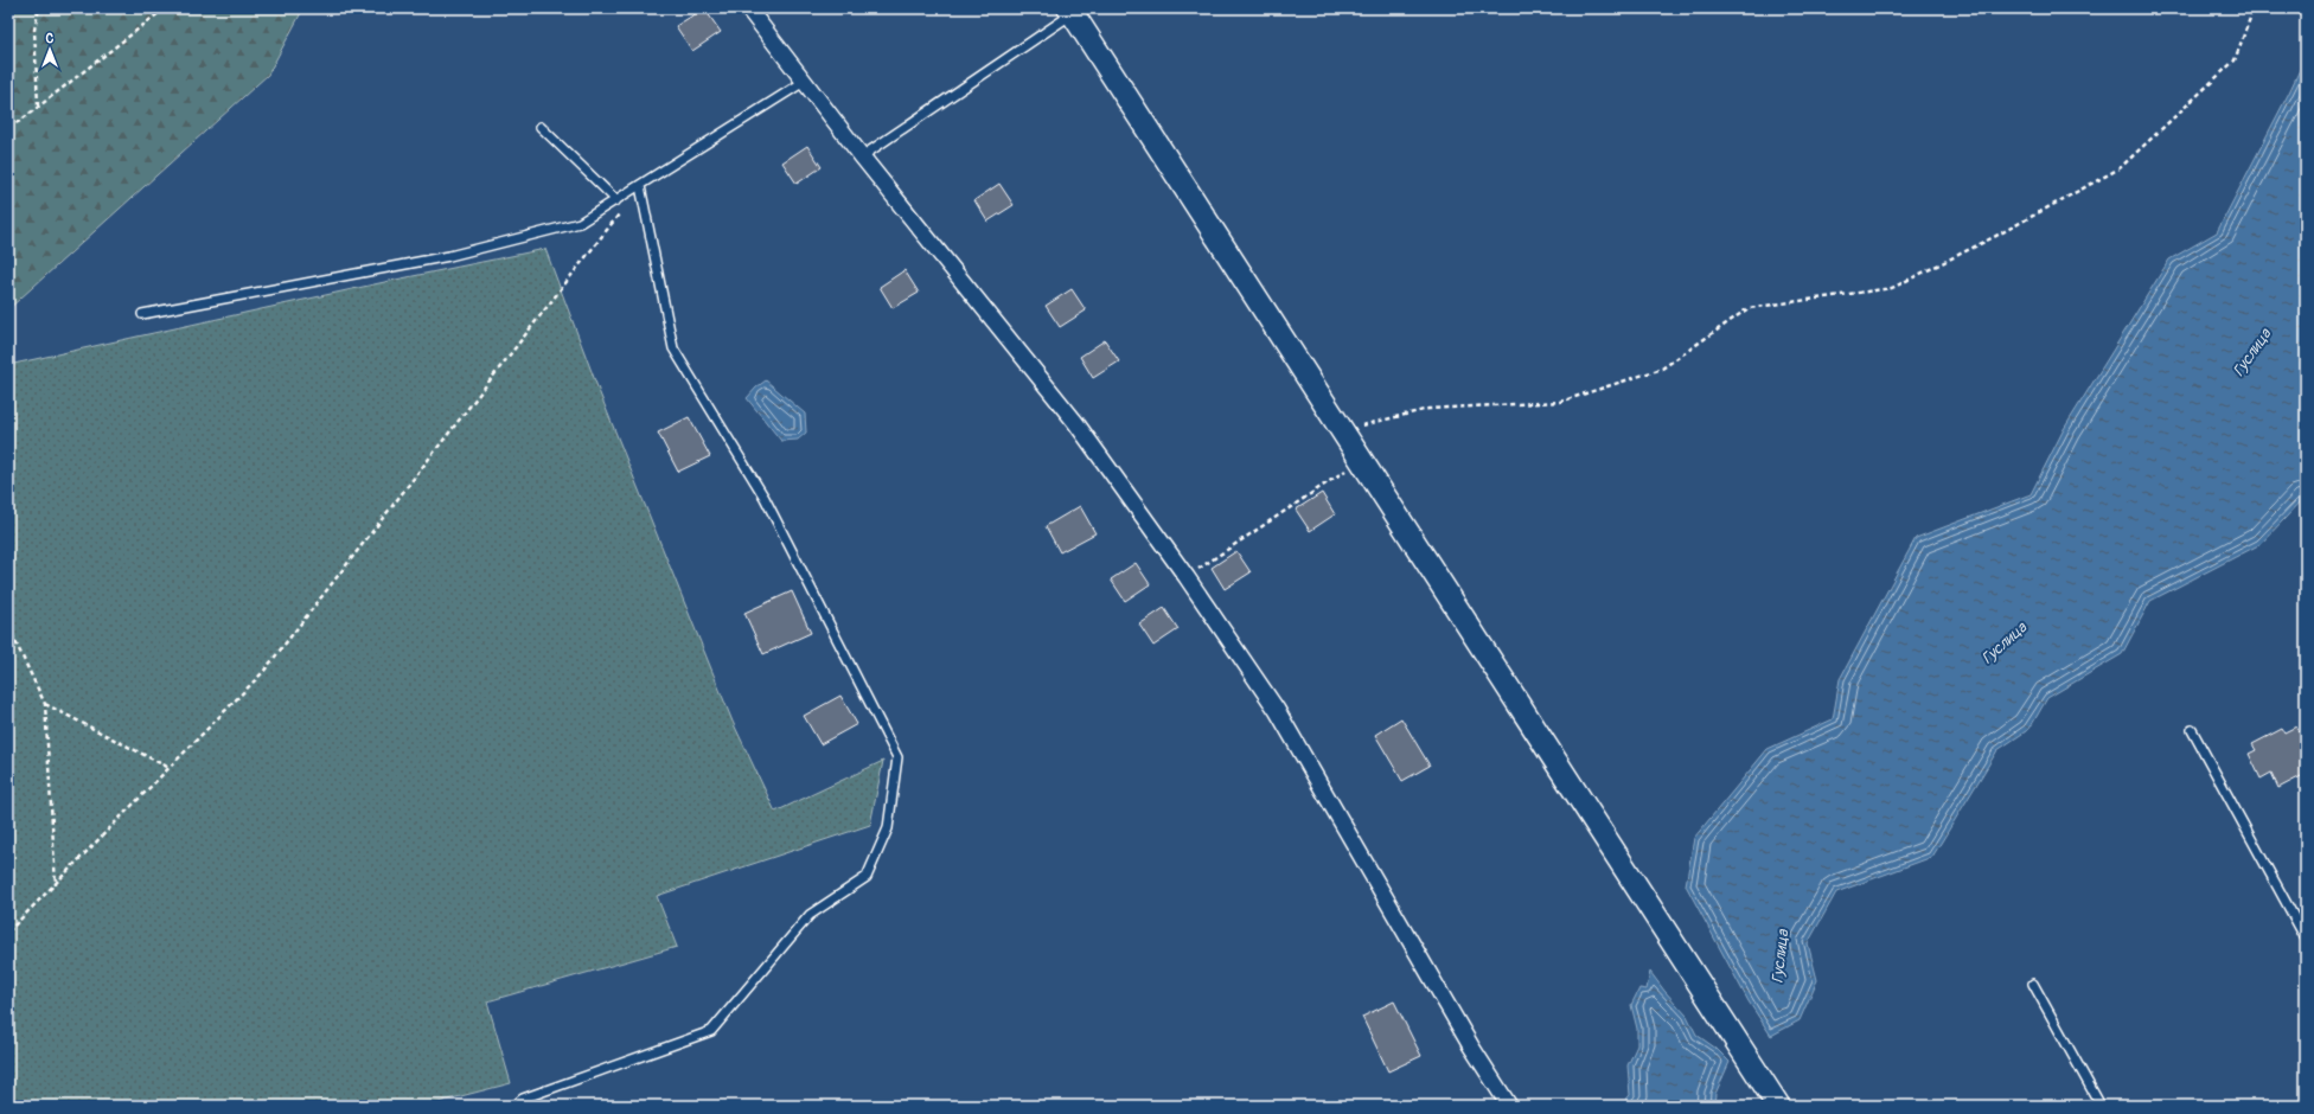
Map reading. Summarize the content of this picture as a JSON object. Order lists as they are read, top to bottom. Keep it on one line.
{"water":["Гуслица"],"north":"top"}
